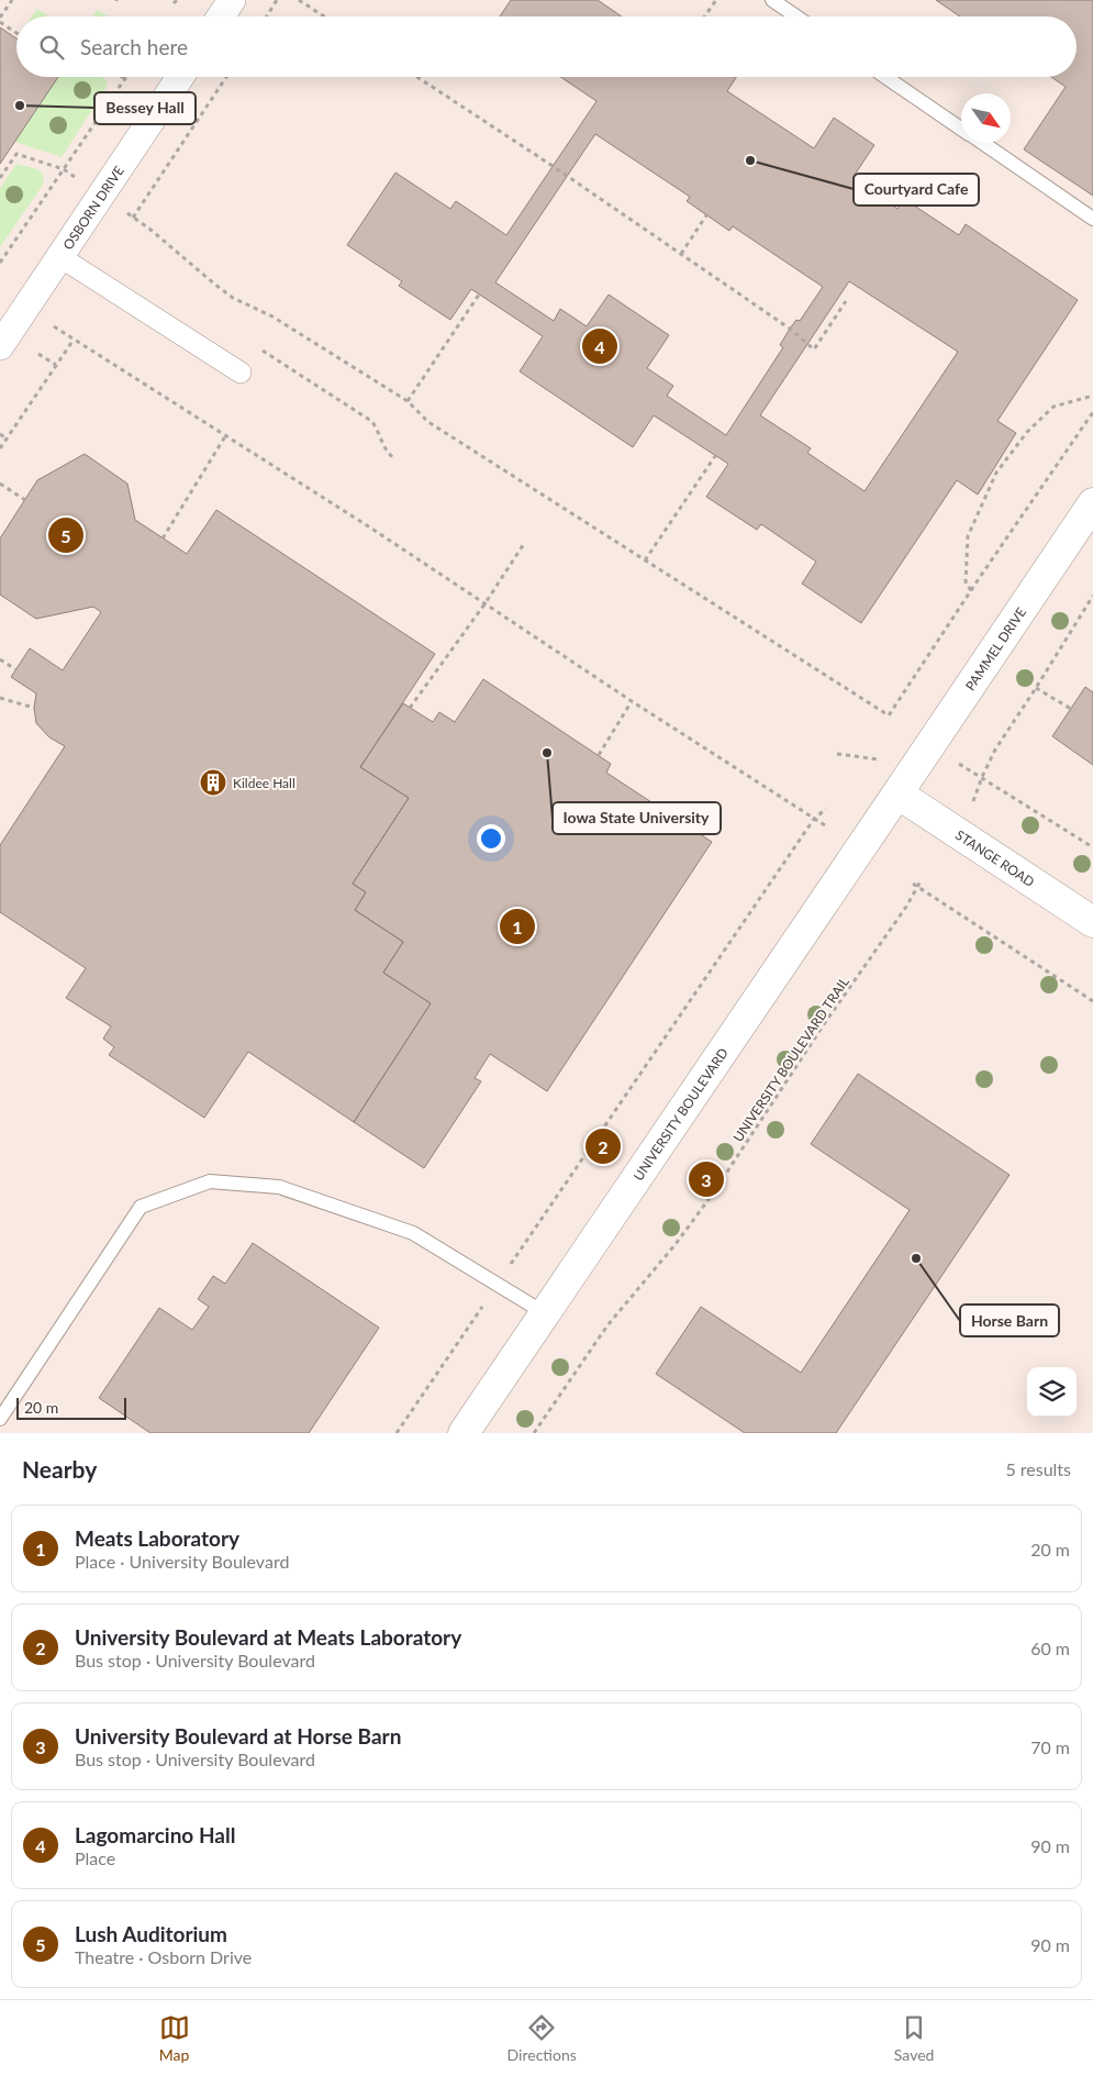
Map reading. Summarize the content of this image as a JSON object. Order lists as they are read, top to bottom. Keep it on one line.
{"streets":{"main road":["PAMMEL DRIVE","STANGE ROAD","UNIVERSITY BOULEVARD"],"street":["OSBORN DRIVE"],"path":["UNIVERSITY BOULEVARD TRAIL"]},"crossings":[["PAMMEL DRIVE","STANGE ROAD"],["PAMMEL DRIVE","UNIVERSITY BOULEVARD"],["STANGE ROAD","UNIVERSITY BOULEVARD"]],"places":{"other":["Bessey Hall","Courtyard Cafe","Iowa State University","Horse Barn"],"building":["Kildee Hall"]},"scale_bar":"20 m","north":"bottom right","page":{"search":"Search here","pins":["4","5","1","2","3"],"scale":"20 m","heading":["Nearby","5 results"],"list":[{"mark":"1","name":"Meats Laboratory","note":"Place · University Boulevard","value":"20 m"},{"mark":"2","name":"University Boulevard at Meats Laboratory","note":"Bus stop · University Boulevard","value":"60 m"},{"mark":"3","name":"University Boulevard at Horse Barn","note":"Bus stop · University Boulevard","value":"70 m"},{"mark":"4","name":"Lagomarcino Hall","note":"Place","value":"90 m"},{"mark":"5","name":"Lush Auditorium","note":"Theatre · Osborn Drive","value":"90 m"}],"nav":["Map","Directions","Saved"]}}
